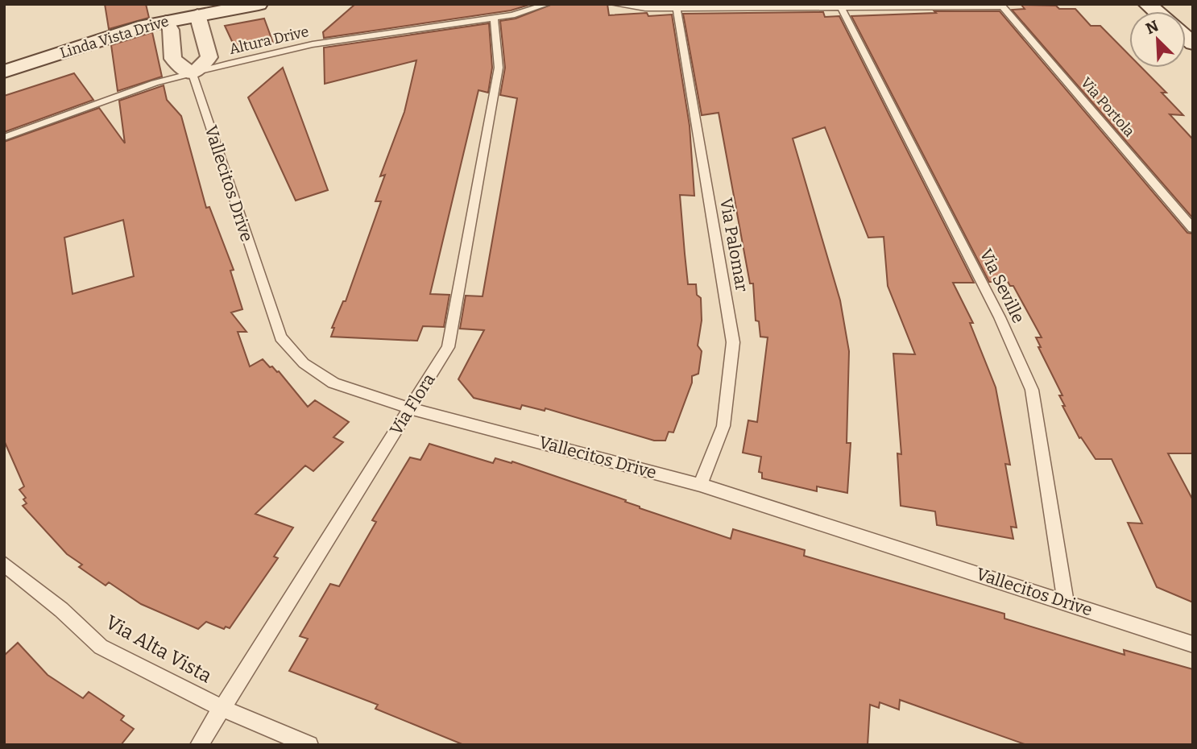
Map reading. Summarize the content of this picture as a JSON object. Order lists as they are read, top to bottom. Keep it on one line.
{"streets":{"street":["Linda Vista Drive","Vallecitos Drive"],"lane":["Altura Drive","Via Portola","Via Palomar","Via Seville","Via Flora","Via Alta Vista"]},"crossings":[["Linda Vista Drive","Vallecitos Drive"],["Altura Drive","Vallecitos Drive"],["Altura Drive","Via Flora"],["Vallecitos Drive","Via Palomar"],["Vallecitos Drive","Via Seville"],["Vallecitos Drive","Via Flora"],["Via Flora","Via Alta Vista"]],"north":"top left"}
